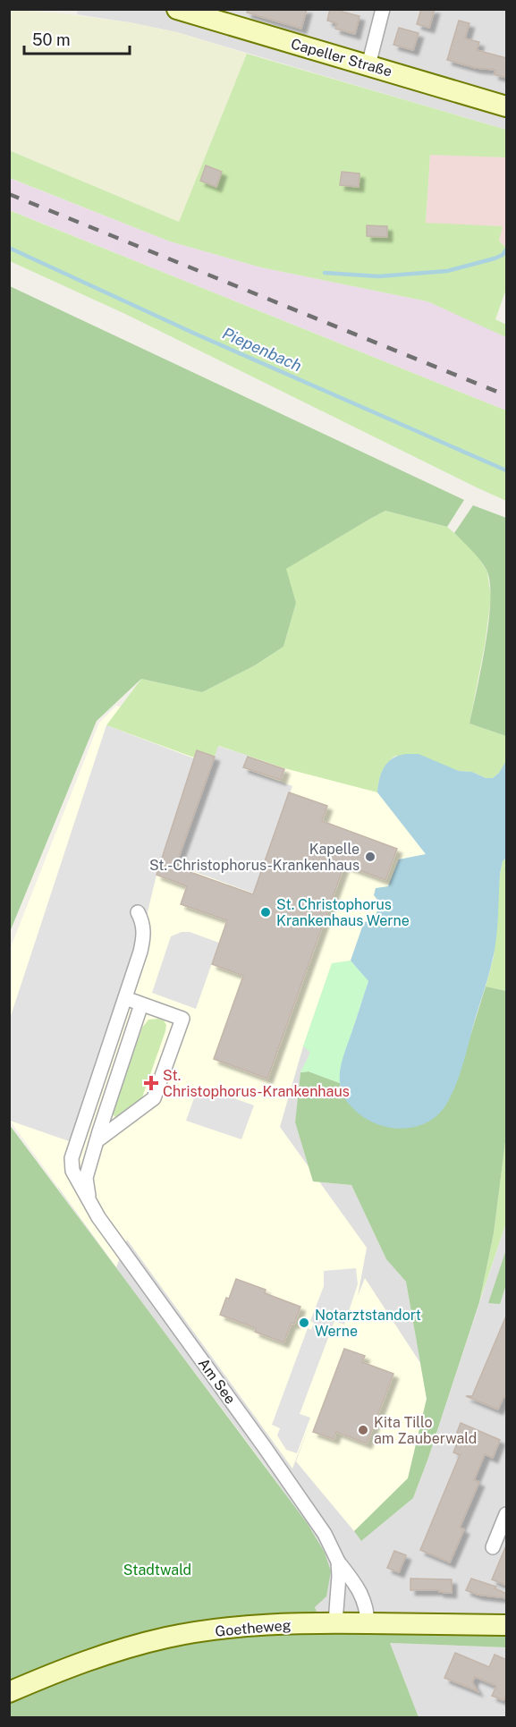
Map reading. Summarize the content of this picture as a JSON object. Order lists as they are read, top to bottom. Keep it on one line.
{"streets":{"street":["Capeller Straße","Am See","Goetheweg"]},"crossings":[["Am See","Goetheweg"]],"water":["Piepenbach"],"parks":["Stadtwald"],"places":{"other":["Kapelle St.-Christophorus-Krankenhaus","St. Christophorus Krankenhaus Werne","Notarztstandort Werne","Kita Tillo am Zauberwald"],"health":["St. Christophorus-Krankenhaus"]},"scale_bar":"50 m"}
